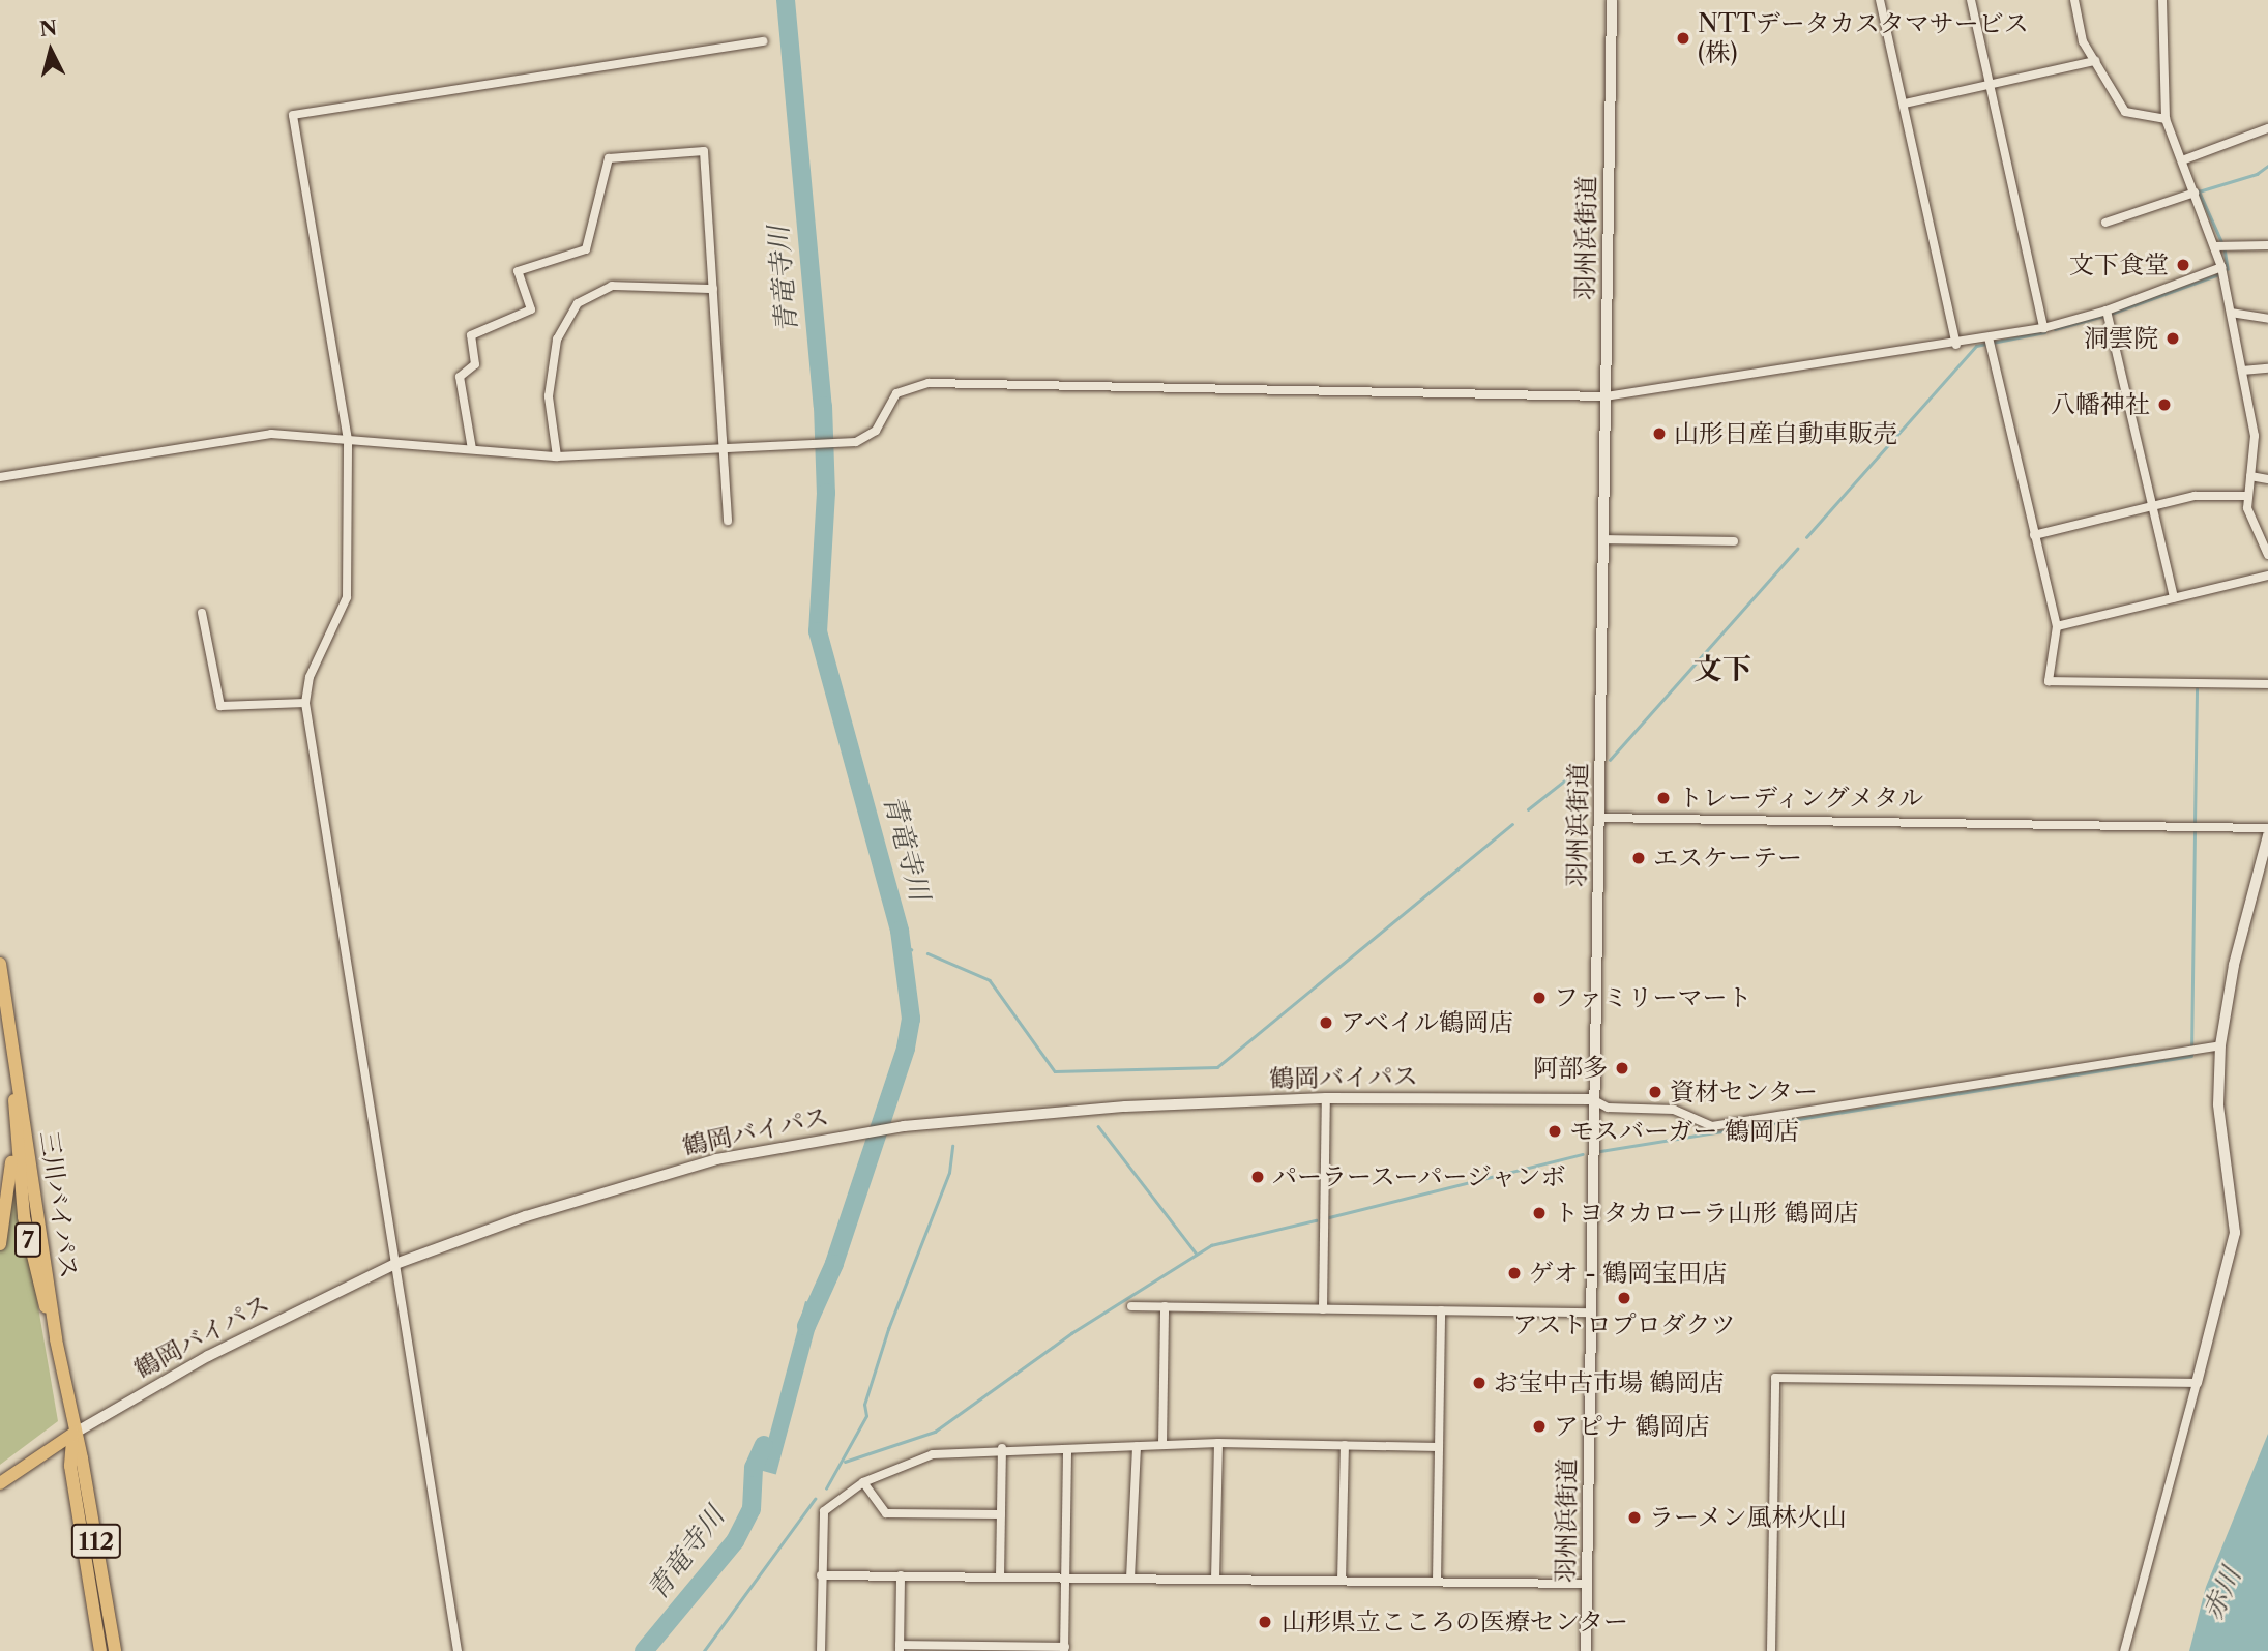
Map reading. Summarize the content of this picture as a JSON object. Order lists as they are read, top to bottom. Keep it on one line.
{"streets":{"highway":["鶴岡バイパス","三川バイパス","7","112"],"main road":["羽州浜街道"]},"crossings":[["羽州浜街道","鶴岡バイパス"],["鶴岡バイパス","三川バイパス"],["鶴岡バイパス","112"],["三川バイパス","112"]],"districts":["文下"],"water":["青竜寺川","赤川"],"places":["NTTデータカスタマサービス (株)","文下食堂","洞雲院","八幡神社","山形日産自動車販売","トレーディングメタル","エスケーテー","ファミリーマート","アベイル鶴岡店","阿部多","資材センター","モスバーガー 鶴岡店","パーラースーパージャンボ","トヨタカローラ山形 鶴岡店","ゲオ - 鶴岡宝田店","アストロプロダクツ","お宝中古市場 鶴岡店","アピナ 鶴岡店","ラーメン風林火山","山形県立こころの医療センター"],"north":"top"}
